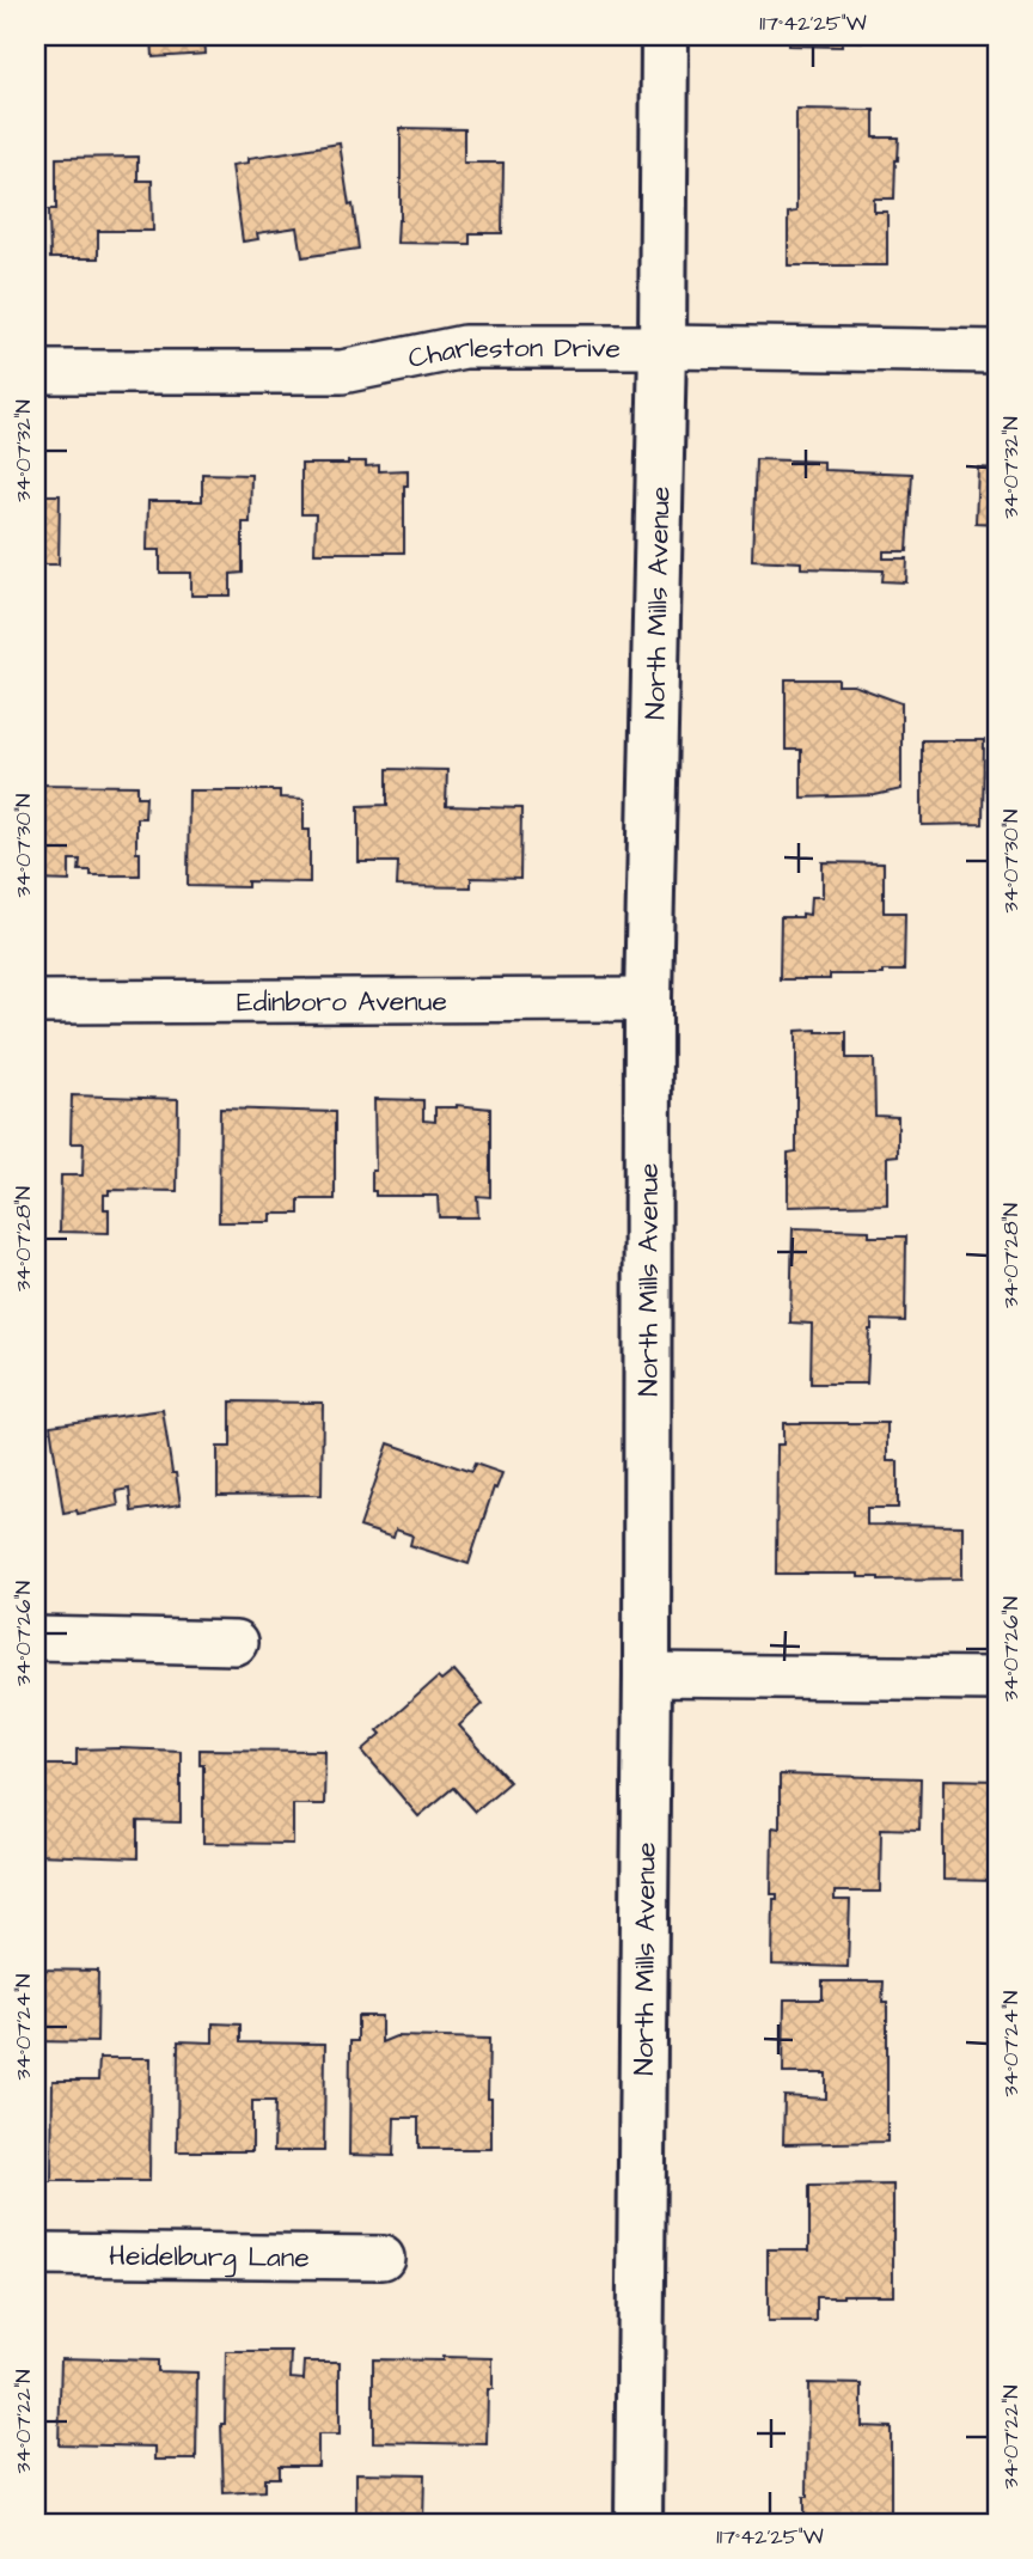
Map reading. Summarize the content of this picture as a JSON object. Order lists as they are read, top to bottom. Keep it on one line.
{"streets":{"main road":["North Mills Avenue"],"street":["Charleston Drive","Edinboro Avenue","Heidelburg Lane"]},"crossings":[["Charleston Drive","North Mills Avenue"],["North Mills Avenue","Edinboro Avenue"]],"coordinates":["117°42'25\"W","34°07'32\"N","34°07'30\"N","34°07'28\"N","34°07'26\"N","34°07'24\"N","34°07'22\"N"]}
